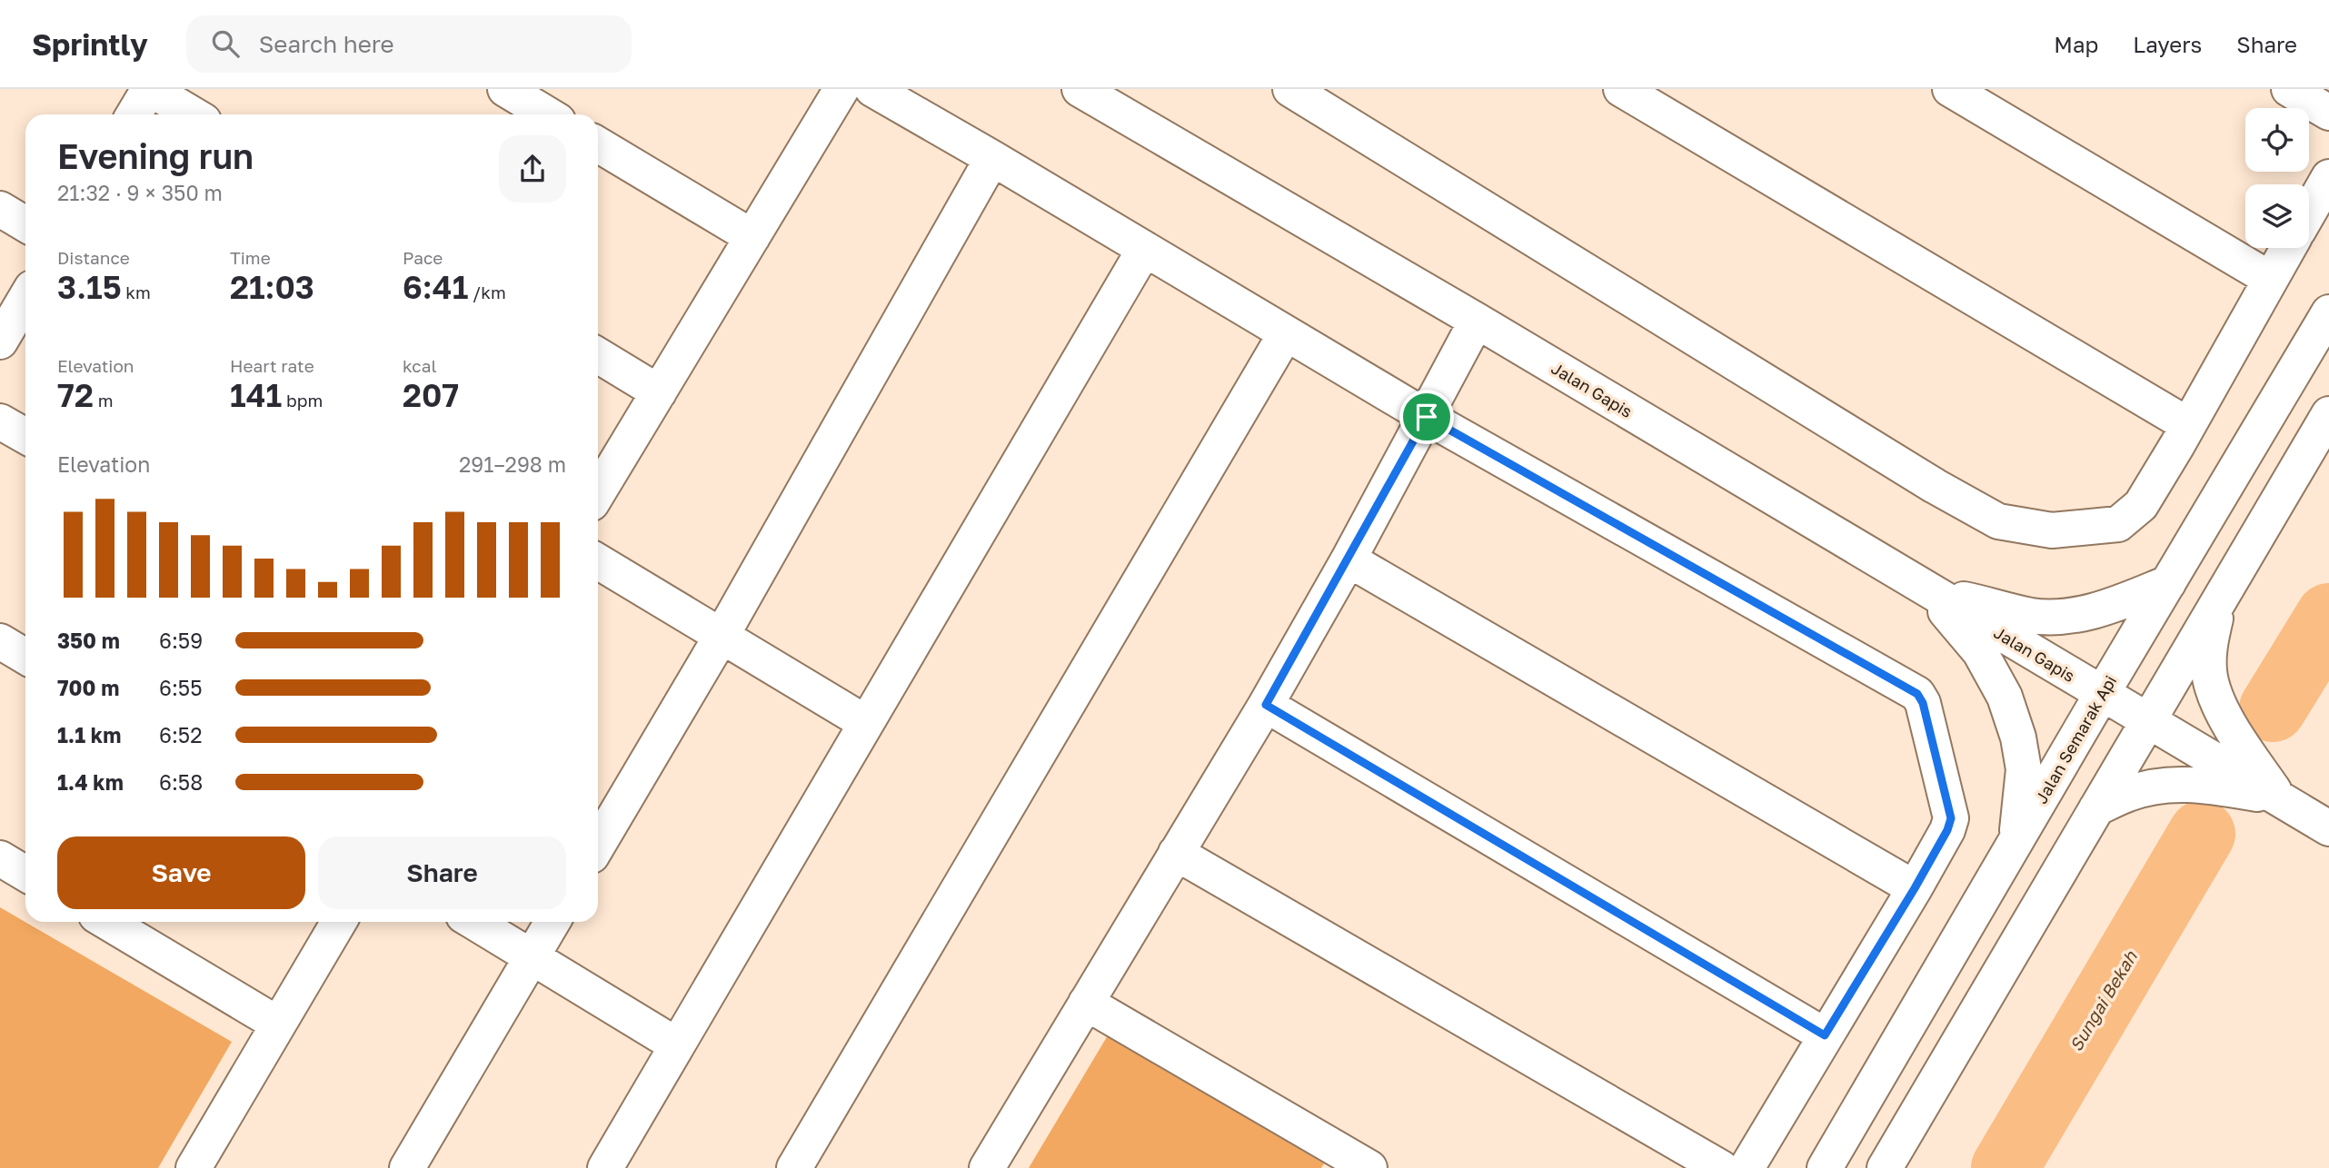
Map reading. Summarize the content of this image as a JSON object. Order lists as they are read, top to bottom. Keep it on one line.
{"streets":{"street":["Jalan Gapis","Jalan Semarak Api"]},"crossings":[["Jalan Gapis","Jalan Semarak Api"]],"water":["Sungai Bekah"],"page":{"header":"Sprintly","search":"Search here","nav":["Map","Layers","Share"],"heading":["Evening run","21:32 · 9 × 350 m"],"stats":[["Distance","3.15 km"],["Time","21:03"],["Pace","6:41 /km"],["Elevation","72 m"],["Heart rate","141 bpm"],["kcal","207"]],"chart":["Elevation","291–298 m"],"list":[{"name":"350 m","note":"6:59"},{"name":"700 m","note":"6:55"},{"name":"1.1 km","note":"6:52"},{"name":"1.4 km","note":"6:58"}],"buttons":["Save","Share"]}}
